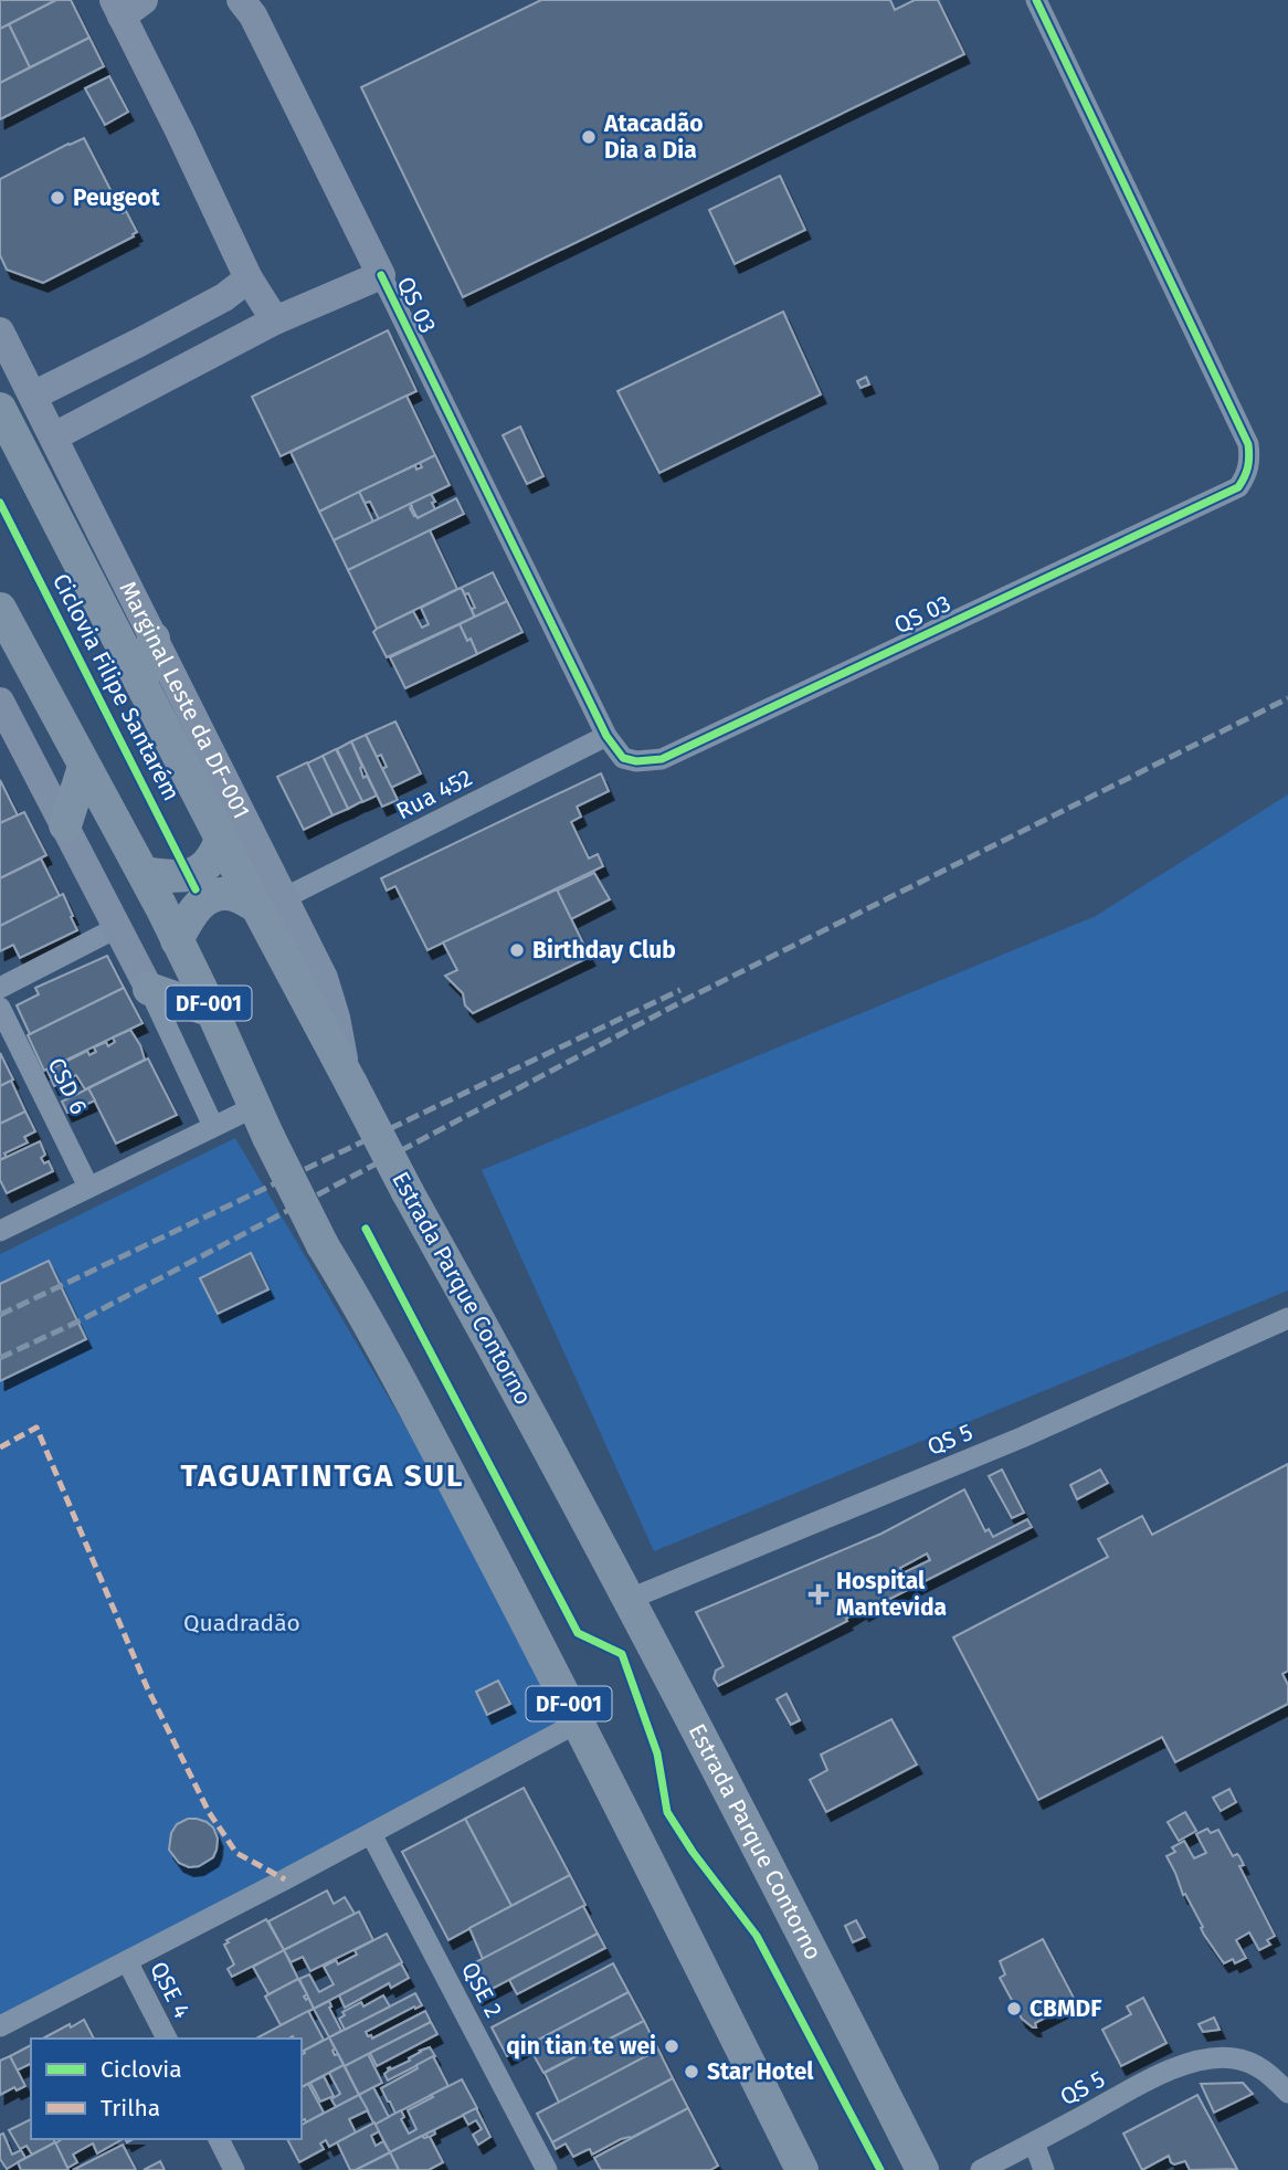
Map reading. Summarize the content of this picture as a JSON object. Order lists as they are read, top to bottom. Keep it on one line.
{"streets":{"highway":["DF-001","Estrada Parque Contorno"],"main road":["QS 03","Marginal Leste da DF-001"],"street":["Rua 452","CSD 6","QS 5","QSE 4","QSE 2"],"cycle path":["Ciclovia Filipe Santarém"]},"crossings":[["QS 03","Marginal Leste da DF-001"],["QS 03","Rua 452"],["Marginal Leste da DF-001","Rua 452"],["Marginal Leste da DF-001","Estrada Parque Contorno"],["Rua 452","Estrada Parque Contorno"],["Estrada Parque Contorno","QS 5"]],"districts":["TAGUATINTGA SUL"],"parks":["Quadradão"],"places":{"other":["Atacadão Dia a Dia","Peugeot","Birthday Club","CBMDF","qin tian te wei","Star Hotel"],"health":["Hospital Mantevida"]},"legend":["Ciclovia","Trilha"]}
